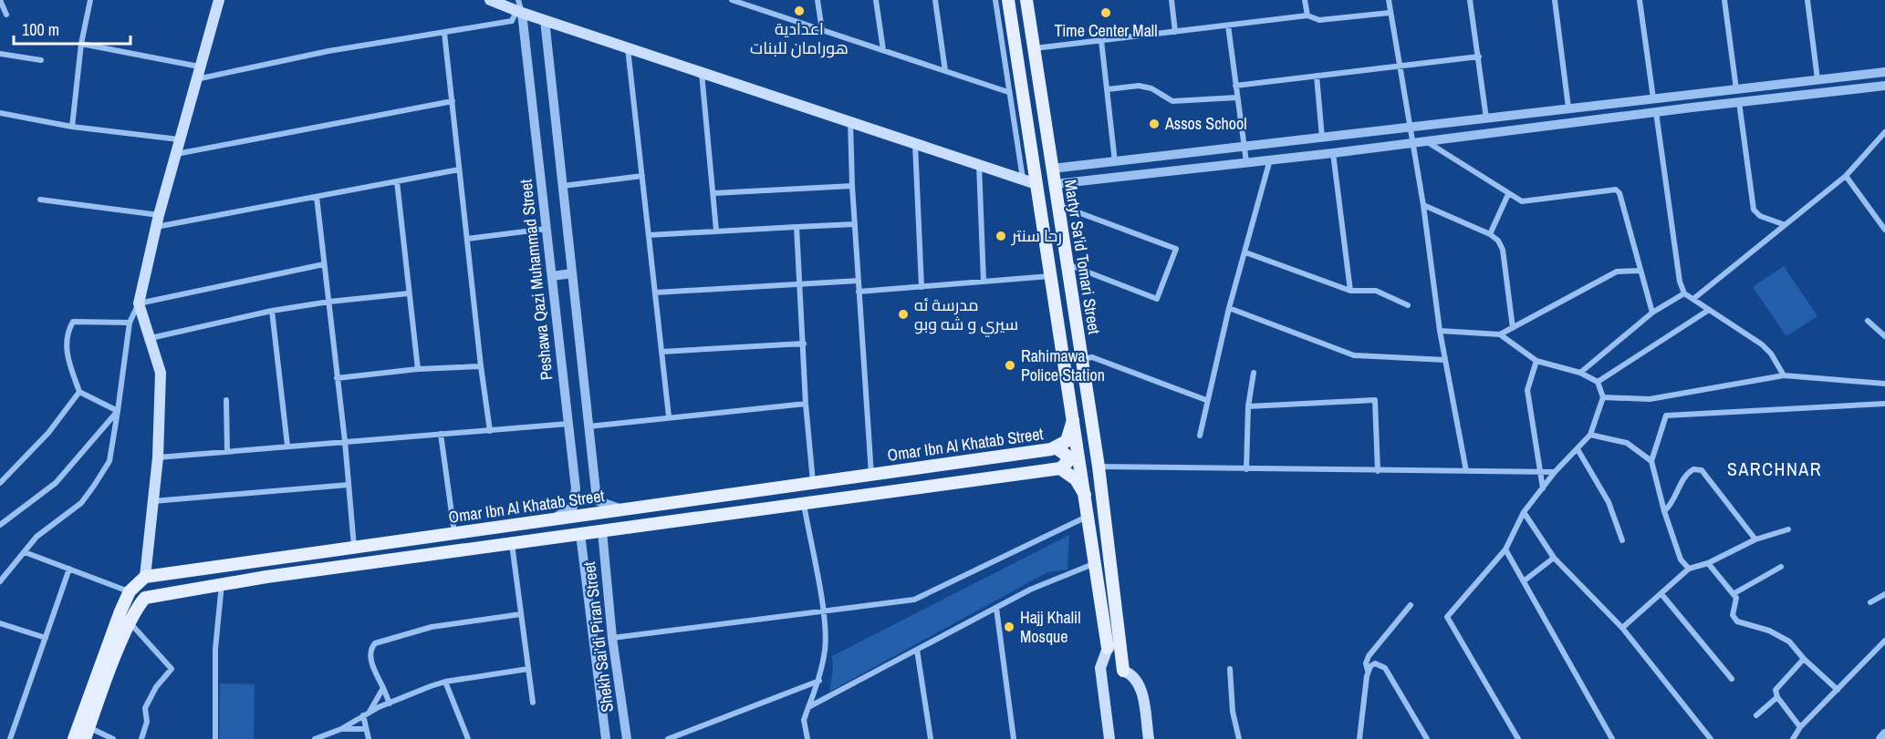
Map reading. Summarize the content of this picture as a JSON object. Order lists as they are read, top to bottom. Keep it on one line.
{"streets":{"main road":["Martyr Sa'id Tomari Street","Omar Ibn Al Khatab Street"],"street":["Peshawa Qazi Muhammad Street","Shekh Sai'di Piran Street"]},"crossings":[["Martyr Sa'id Tomari Street","Omar Ibn Al Khatab Street"],["Peshawa Qazi Muhammad Street","Omar Ibn Al Khatab Street"]],"districts":["SARCHNAR"],"places":["اعدادية هورامان للبنات","Time Center Mall","Assos School","رحا سنتر","مدرسة ئه سيري و شه وبو","Rahimawa Police Station","Hajj Khalil Mosque"],"scale_bar":"100 m"}
